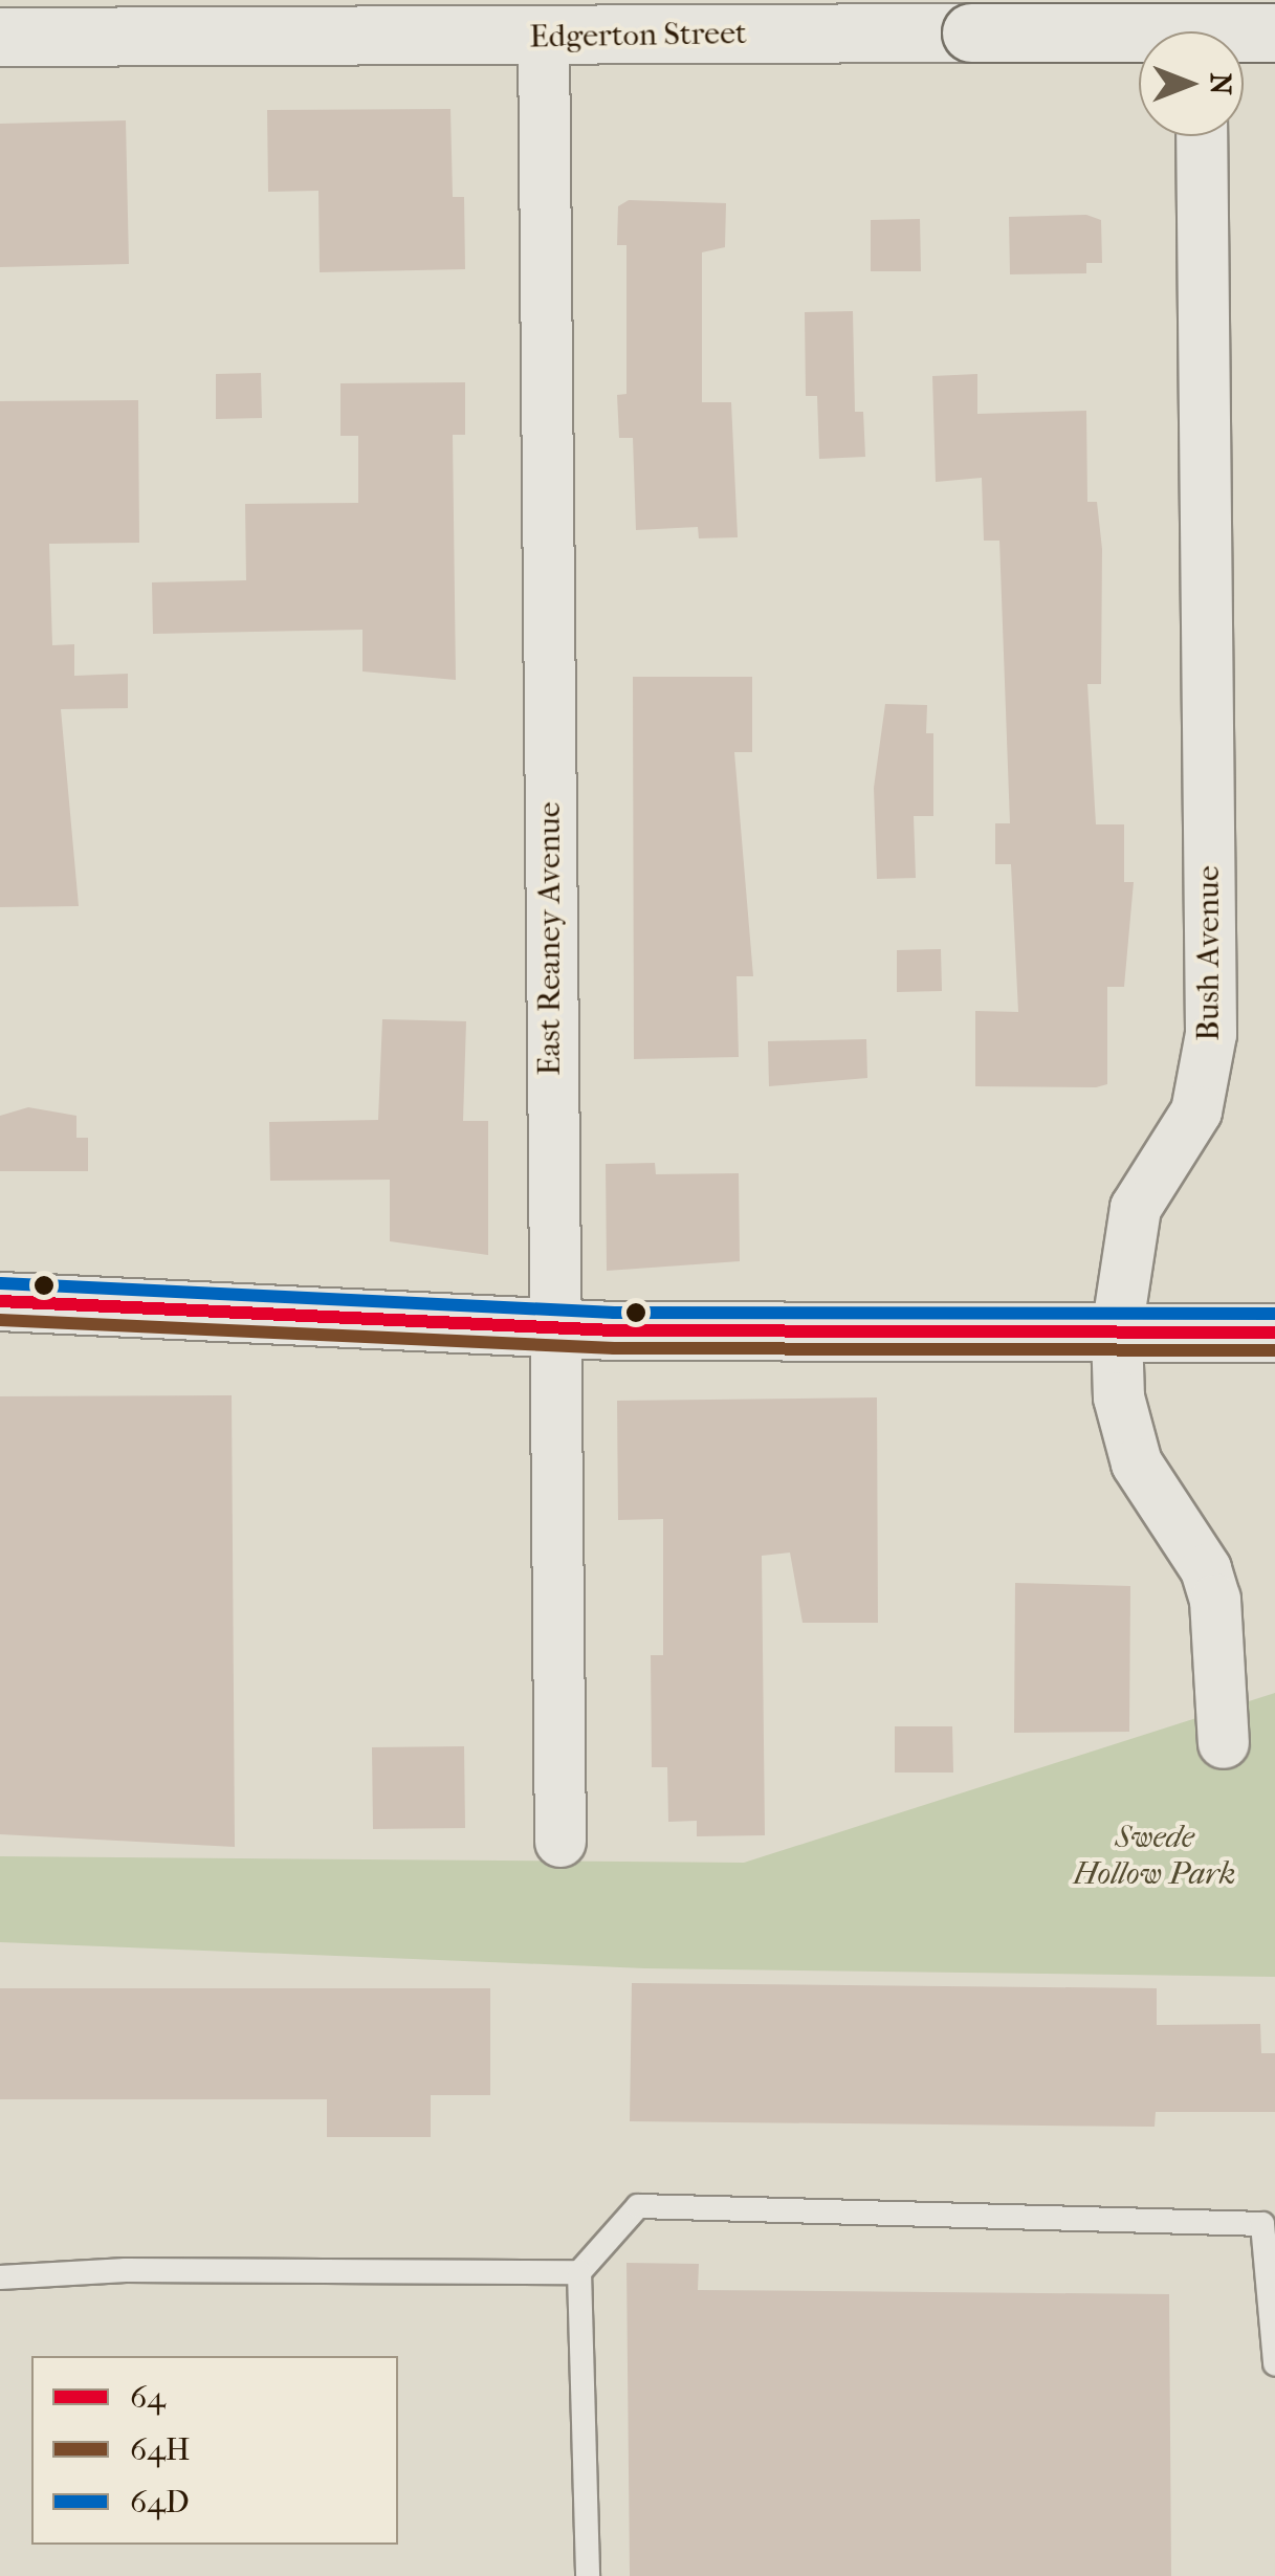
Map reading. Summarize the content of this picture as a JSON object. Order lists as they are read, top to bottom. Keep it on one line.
{"streets":{"street":["Edgerton Street","East Reaney Avenue","Bush Avenue"]},"crossings":[["Edgerton Street","East Reaney Avenue"]],"parks":["Swede Hollow Park"],"lines":["transit line 64D","transit line 64","transit line 64H"],"legend":["64","64H","64D"],"north":"right"}
